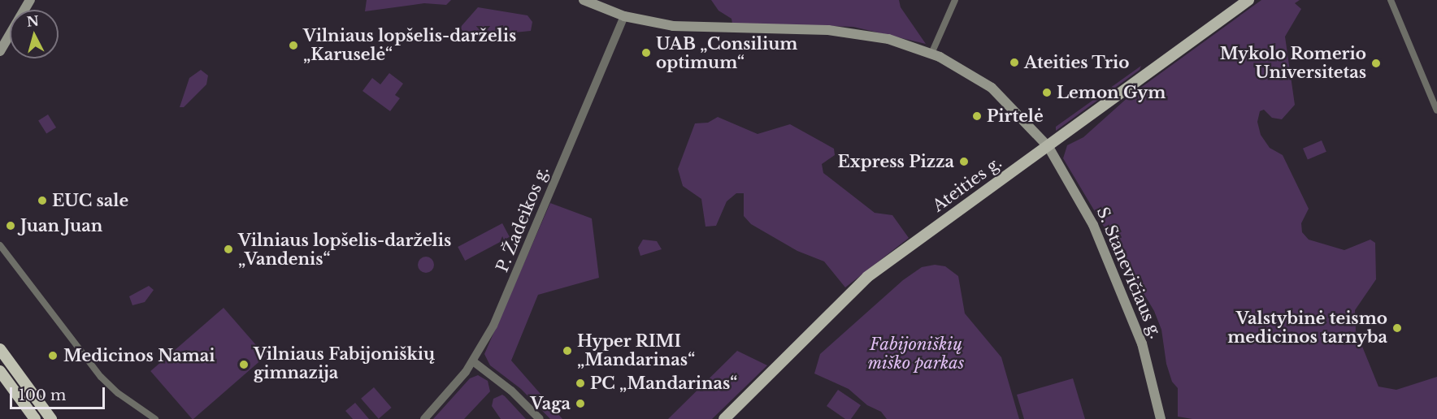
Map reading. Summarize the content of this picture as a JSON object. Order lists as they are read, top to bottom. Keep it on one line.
{"streets":{"main road":["Ateities g.","S. Stanevičiaus g."],"street":["P. Žadeikos g."]},"crossings":[["Ateities g.","S. Stanevičiaus g."],["P. Žadeikos g.","S. Stanevičiaus g."]],"parks":["Fabijoniškių miško parkas"],"places":["Vilniaus lopšelis-darželis „Karuselė“","UAB „Consilium optimum“","Ateities Trio","Mykolo Romerio Universitetas","Lemon Gym","Pirtelė","Express Pizza","EUC sale","Juan Juan","Vilniaus lopšelis-darželis „Vandenis“","Valstybinė teismo medicinos tarnyba","Hyper RIMI „Mandarinas“","Medicinos Namai","Vilniaus Fabijoniškių gimnazija","PC „Mandarinas“","Vaga"],"scale_bar":"100 m","north":"top"}
